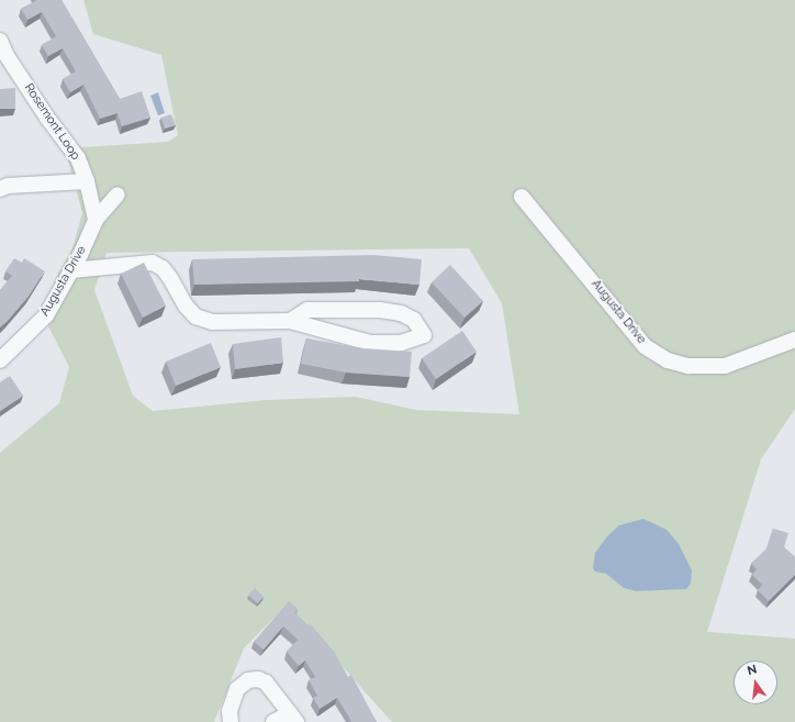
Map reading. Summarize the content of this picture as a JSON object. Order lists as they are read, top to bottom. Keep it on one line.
{"streets":{"street":["Rosemont Loop","Augusta Drive"]},"crossings":[["Rosemont Loop","Augusta Drive"]],"north":"top"}
